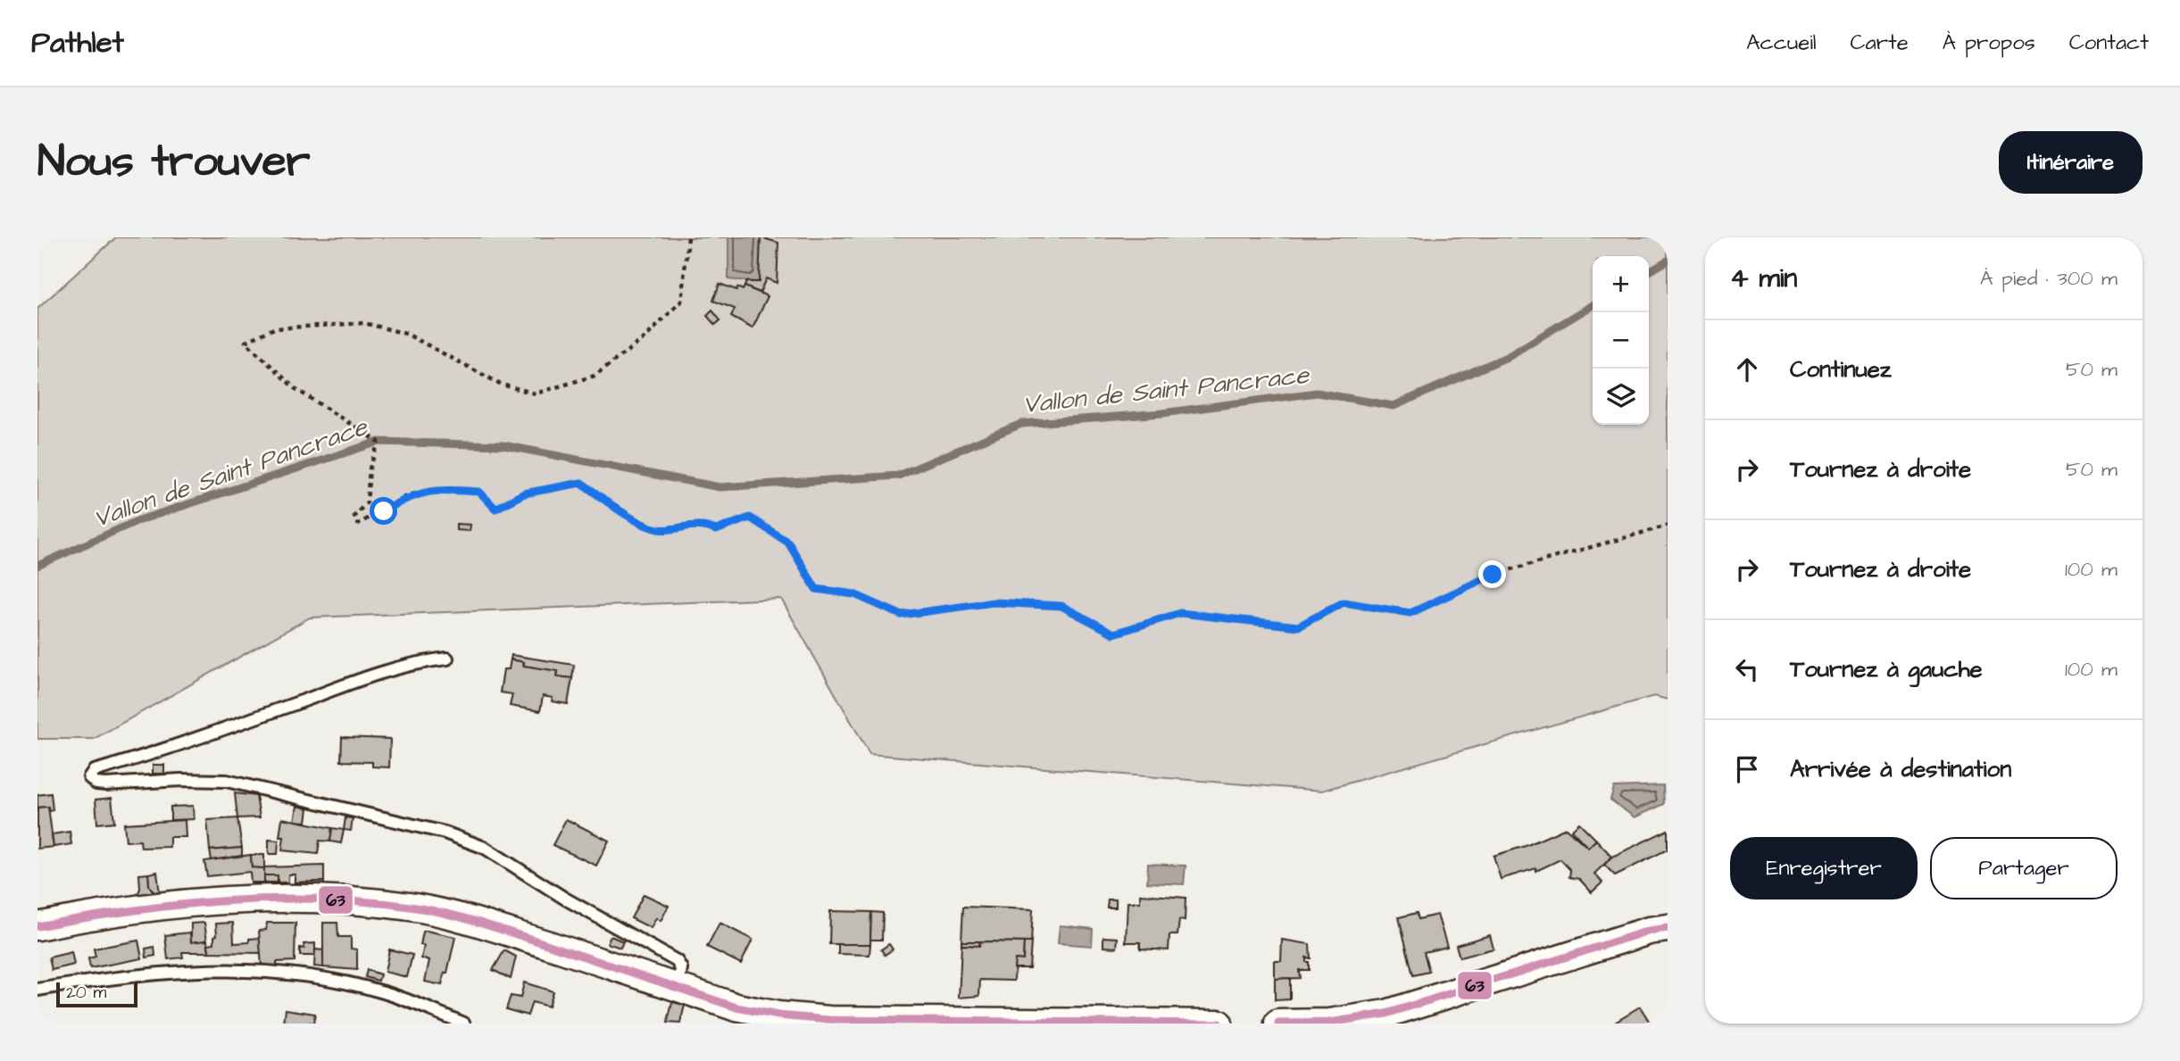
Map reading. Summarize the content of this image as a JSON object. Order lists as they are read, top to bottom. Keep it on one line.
{"water":["Vallon de Saint Pancrace"],"lines":["transit line 63"],"scale_bar":"20 m","page":{"header":"Pathlet","nav":["Accueil","Carte","À propos","Contact"],"buttons":["Itinéraire",["Enregistrer","Partager"]],"title":"Nous trouver","heading":["4 min","À pied · 300 m"],"map_buttons":["+","−"],"list":[["Continuez","50 m"],["Tournez à droite","50 m"],["Tournez à droite","100 m"],["Tournez à gauche","100 m"],"Arrivée à destination"],"scale":"20 m"}}
